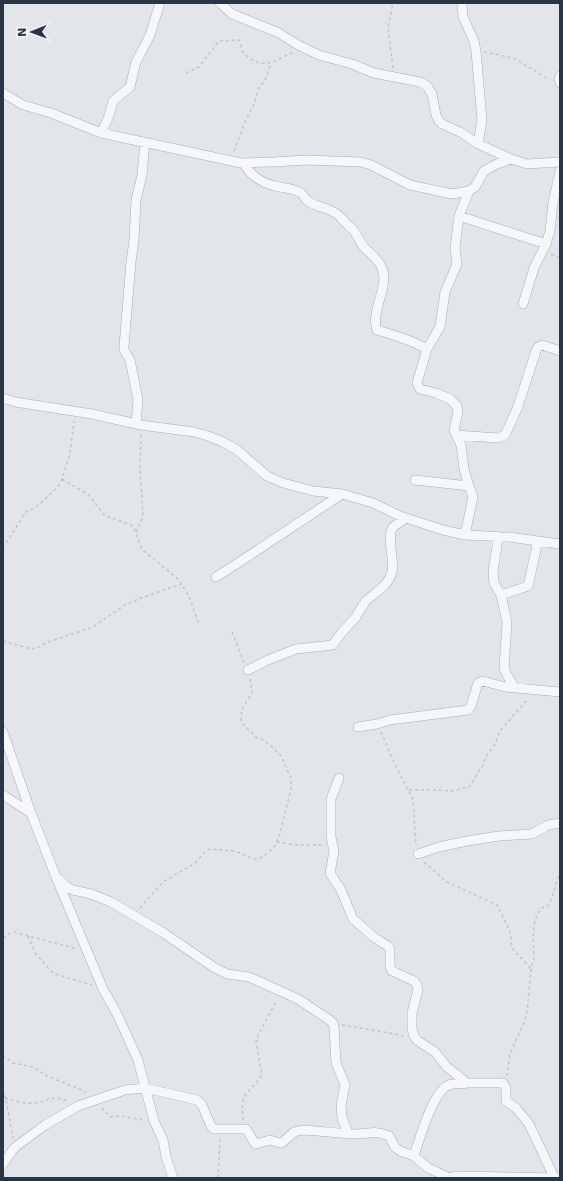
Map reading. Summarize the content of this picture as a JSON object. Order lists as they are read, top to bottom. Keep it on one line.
{"north":"left"}
